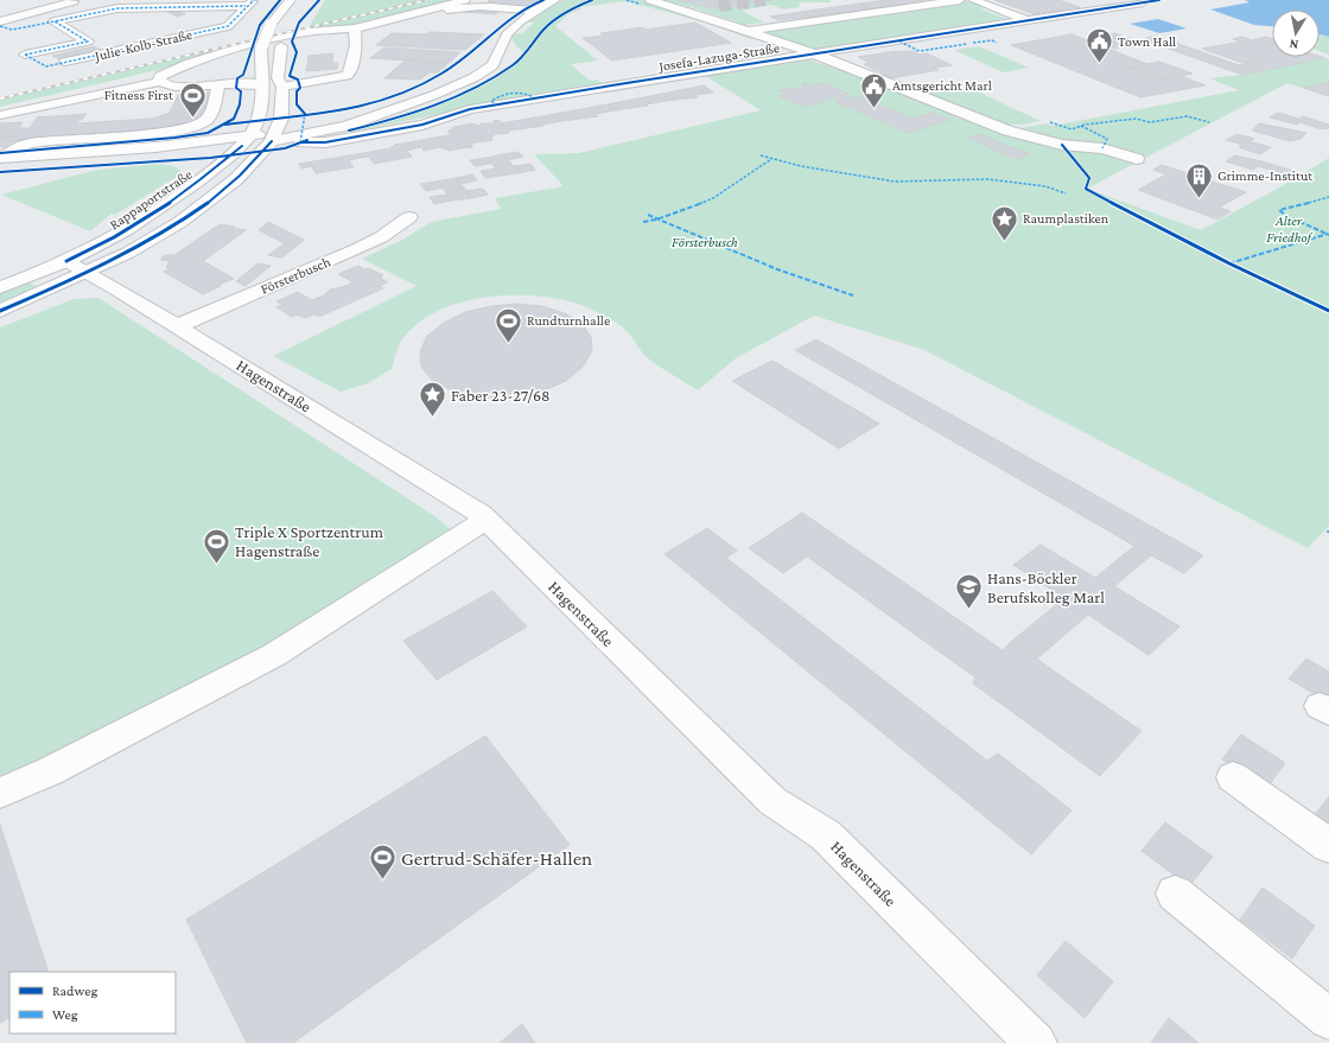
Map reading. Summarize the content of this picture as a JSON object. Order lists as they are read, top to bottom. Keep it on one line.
{"streets":{"street":["Julie-Kolb-Straße","Josefa-Lazuga-Straße","Rappaportstraße","Försterbusch","Hagenstraße"]},"crossings":[["Rappaportstraße","Hagenstraße"],["Försterbusch","Hagenstraße"]],"parks":["Alter Friedhof","Försterbusch"],"places":{"public building":["Town Hall","Amtsgericht Marl"],"sports":["Fitness First","Rundturnhalle","Triple X Sportzentrum Hagenstraße","Gertrud-Schäfer-Hallen"],"building":["Grimme-Institut"],"place":["Raumplastiken","Faber 23-27/68"],"school or university":["Hans-Böckler Berufskolleg Marl"]},"legend":["Radweg","Weg"],"north":"bottom"}
